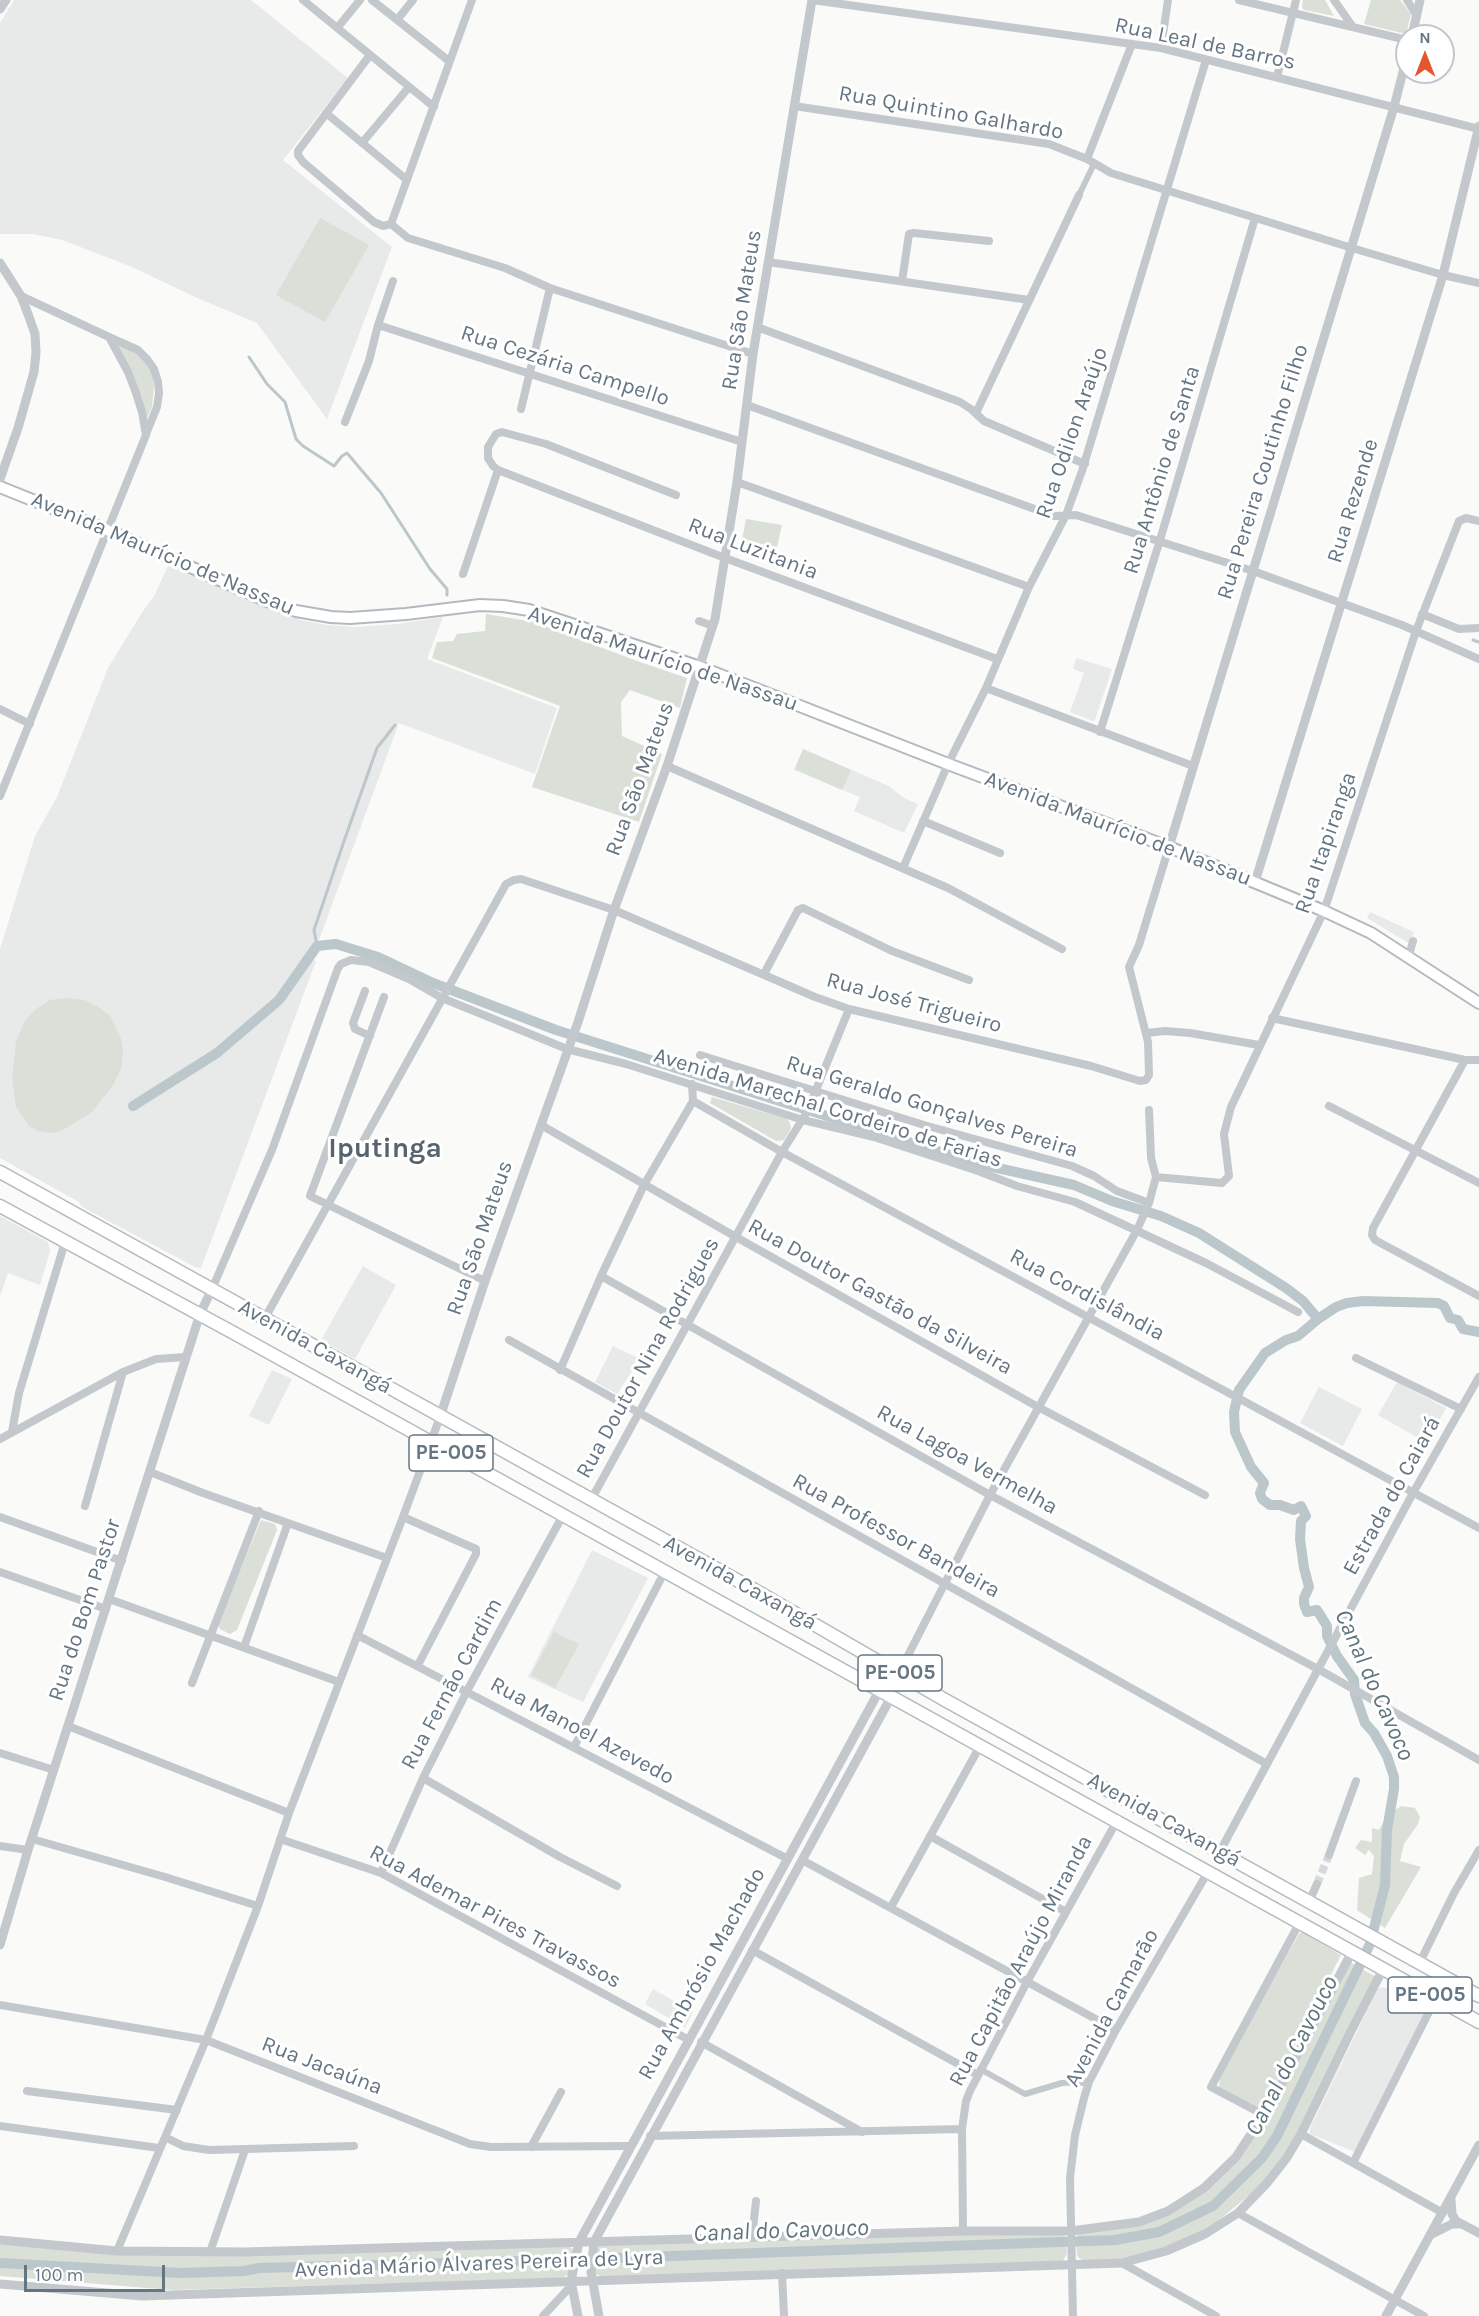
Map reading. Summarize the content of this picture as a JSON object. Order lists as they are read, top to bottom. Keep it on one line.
{"streets":{"main road":["Avenida Maurício de Nassau","Avenida Caxangá","PE-005"],"street":["Rua Leal de Barros","Rua Quintino Galhardo","Rua São Mateus","Rua Cezária Campello","Rua Odilon Araújo","Rua Antônio de Santa","Rua Pereira Coutinho Filho","Rua Rezende","Rua Luzitania","Rua Itapiranga","Rua José Trigueiro","Rua Geraldo Gonçalves Pereira","Avenida Marechal Cordeiro de Farias","Rua Cordislândia","Rua Doutor Gastão da Silveira","Rua Doutor Nina Rodrigues","Rua Lagoa Vermelha","Estrada do Caiará","Rua Professor Bandeira","Rua do Bom Pastor","Rua Fernão Cardim","Rua Manoel Azevedo","Rua Ademar Pires Travassos","Rua Capitão Araújo Miranda","Rua Ambrósio Machado","Avenida Camarão","Rua Jacaúna","Avenida Mário Álvares Pereira de Lyra"]},"crossings":[["Rua Leal de Barros","Rua São Mateus"],["Rua Leal de Barros","Rua Odilon Araújo"],["Rua Leal de Barros","Rua Pereira Coutinho Filho"],["Rua Leal de Barros","Rua Rezende"],["Rua Quintino Galhardo","Rua São Mateus"],["Rua Quintino Galhardo","Rua Odilon Araújo"],["Rua Quintino Galhardo","Rua Antônio de Santa"],["Rua Quintino Galhardo","Rua Pereira Coutinho Filho"],["Rua Quintino Galhardo","Rua Rezende"],["Rua São Mateus","Rua Cezária Campello"],["Rua São Mateus","Rua Luzitania"],["Rua São Mateus","Avenida Maurício de Nassau"],["Rua São Mateus","Rua José Trigueiro"],["Rua São Mateus","Avenida Marechal Cordeiro de Farias"],["Rua São Mateus","Rua Doutor Gastão da Silveira"],["Rua São Mateus","Avenida Caxangá"],["Rua São Mateus","Rua Manoel Azevedo"],["Rua São Mateus","Rua Ademar Pires Travassos"],["Rua São Mateus","Rua Jacaúna"],["Rua São Mateus","Avenida Mário Álvares Pereira de Lyra"],["Rua Odilon Araújo","Rua Luzitania"],["Rua Odilon Araújo","Avenida Maurício de Nassau"],["Rua Pereira Coutinho Filho","Avenida Maurício de Nassau"],["Rua Rezende","Avenida Maurício de Nassau"],["Avenida Maurício de Nassau","Rua Itapiranga"],["Rua José Trigueiro","Avenida Marechal Cordeiro de Farias"],["Rua José Trigueiro","Rua Doutor Nina Rodrigues"],["Rua Geraldo Gonçalves Pereira","Rua Doutor Nina Rodrigues"],["Avenida Marechal Cordeiro de Farias","Avenida Caxangá"],["Avenida Marechal Cordeiro de Farias","Rua Doutor Nina Rodrigues"],["Avenida Marechal Cordeiro de Farias","Rua do Bom Pastor"],["Rua Cordislândia","Rua Doutor Nina Rodrigues"],["Rua Cordislândia","Estrada do Caiará"],["Rua Doutor Gastão da Silveira","Rua Doutor Nina Rodrigues"],["Avenida Caxangá","Rua Doutor Nina Rodrigues"],["Avenida Caxangá","Estrada do Caiará"],["Avenida Caxangá","Rua do Bom Pastor"],["Avenida Caxangá","Rua Fernão Cardim"],["Avenida Caxangá","Rua Capitão Araújo Miranda"],["Avenida Caxangá","Rua Ambrósio Machado"],["Avenida Caxangá","Avenida Camarão"],["Avenida Caxangá","Avenida Mário Álvares Pereira de Lyra"],["Rua Doutor Nina Rodrigues","Rua Lagoa Vermelha"],["Rua Doutor Nina Rodrigues","Rua Professor Bandeira"],["Rua Lagoa Vermelha","Estrada do Caiará"],["Estrada do Caiará","Rua Professor Bandeira"],["Rua Fernão Cardim","Rua Manoel Azevedo"],["Rua Fernão Cardim","Rua Ademar Pires Travassos"],["Rua Manoel Azevedo","Rua Ambrósio Machado"],["Rua Ademar Pires Travassos","Rua Ambrósio Machado"],["Rua Capitão Araújo Miranda","Avenida Mário Álvares Pereira de Lyra"],["Rua Ambrósio Machado","Rua Jacaúna"],["Rua Ambrósio Machado","Avenida Mário Álvares Pereira de Lyra"],["Avenida Camarão","Avenida Mário Álvares Pereira de Lyra"]],"districts":["Iputinga"],"water":["Canal do Cavoco","Canal do Cavouco"],"scale_bar":"100 m","north":"top"}
